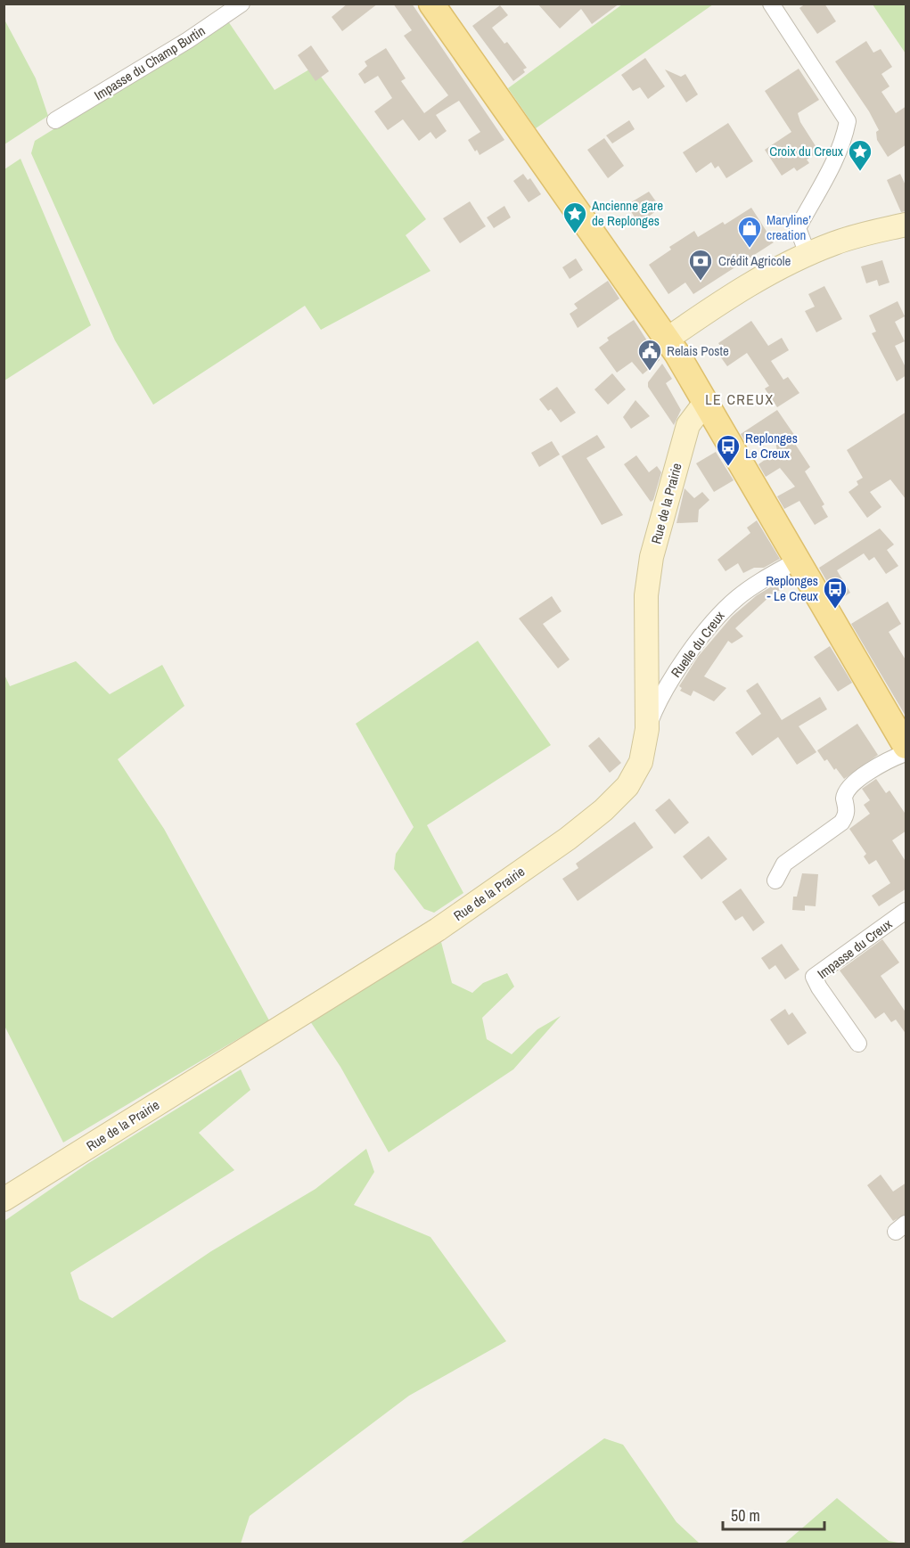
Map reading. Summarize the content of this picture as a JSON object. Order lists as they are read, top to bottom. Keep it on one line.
{"streets":{"street":["Impasse du Champ Burtin","Rue de la Prairie","Ruelle du Creux","Impasse du Creux"]},"crossings":[["Rue de la Prairie","Ruelle du Creux"]],"districts":["LE CREUX"],"places":{"place":["Croix du Creux","Ancienne gare de Replonges"],"shop":["Maryline’ creation"],"bank":["Crédit Agricole"],"public building":["Relais Poste"],"bus stop":["Replonges Le Creux","Replonges - Le Creux"]},"scale_bar":"50 m"}
